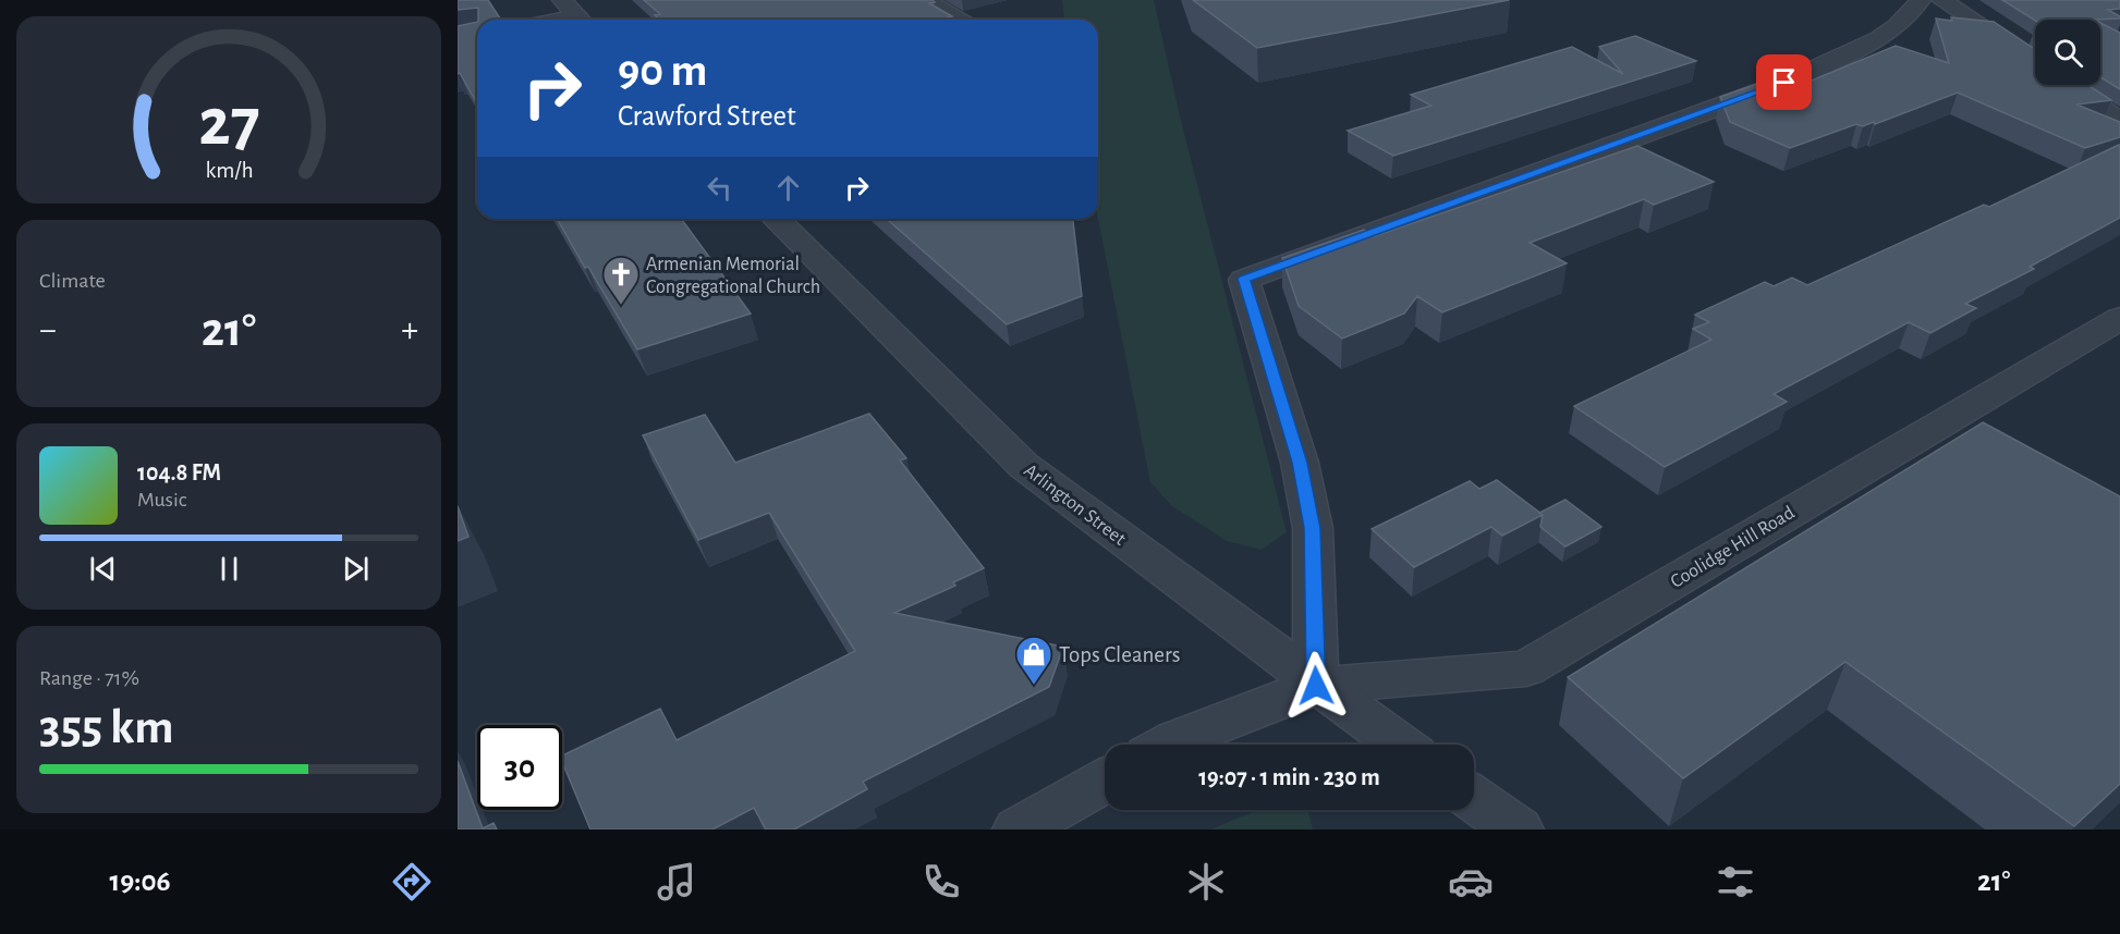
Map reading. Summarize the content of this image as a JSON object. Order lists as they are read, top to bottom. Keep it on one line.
{"streets":{"street":["Arlington Street","Coolidge Hill Road"]},"crossings":[["Arlington Street","Coolidge Hill Road"]],"places":{"church":["Armenian Memorial Congregational Church"],"shop":["Tops Cleaners"]},"page":{"turn":["90 m","Crawford Street"],"tile":["Climate",["Range · 71%","355 km"]],"heat":["−","21°","+"],"song":["104.8 FM","Music"],"limit":"30","trip":"19:07 · 1 min · 230 m","tabs":["19:06","21°"],"gauge":["27","km/h"]}}
